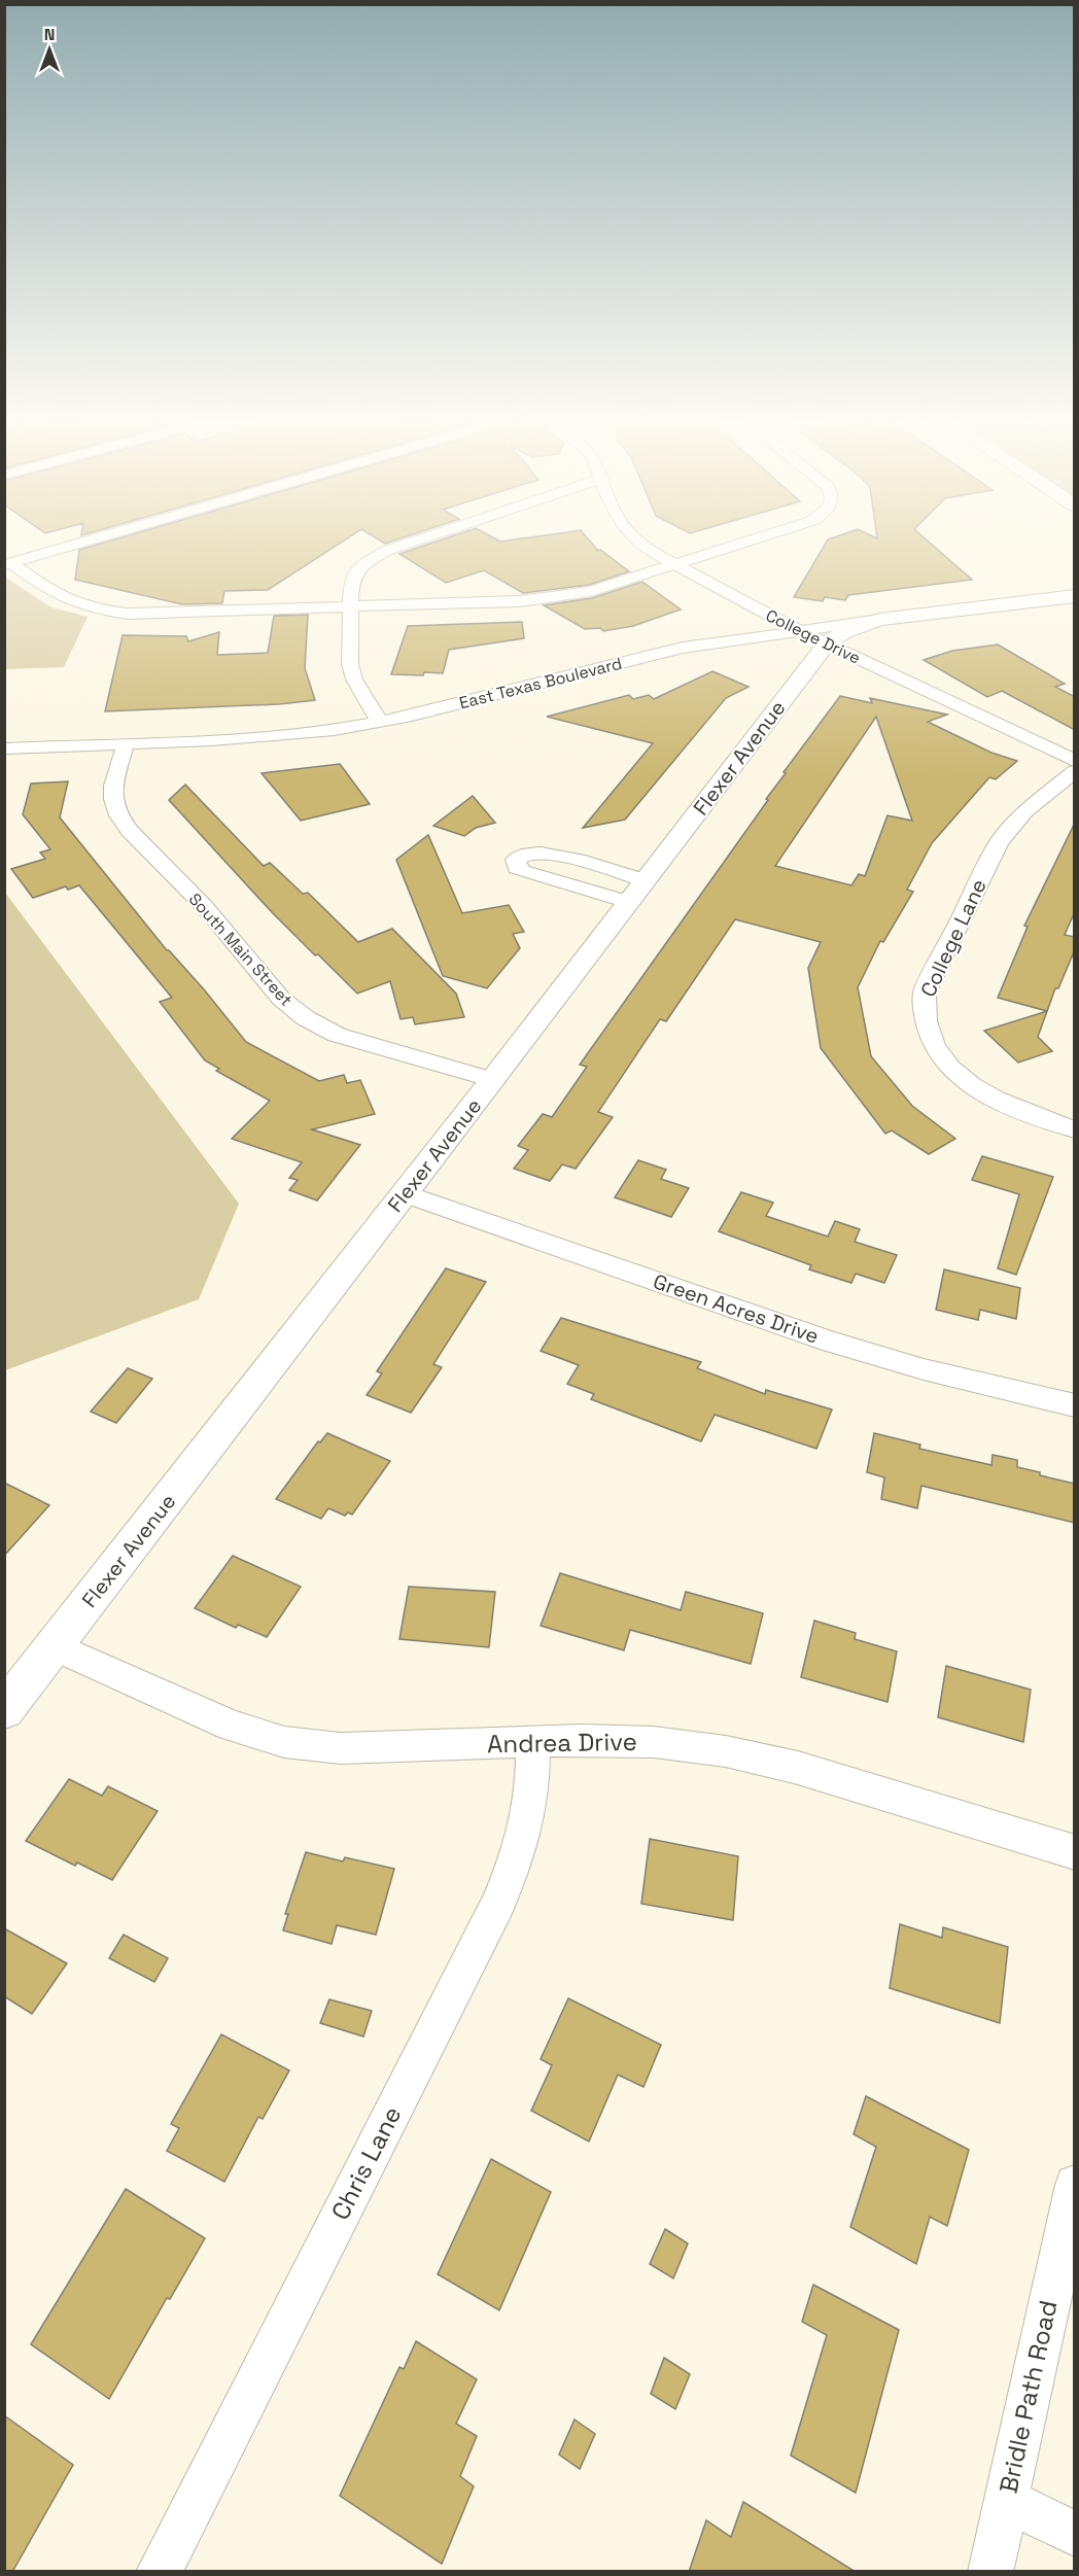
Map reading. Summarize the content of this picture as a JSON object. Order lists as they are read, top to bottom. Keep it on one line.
{"streets":{"street":["College Drive","East Texas Boulevard","Flexer Avenue","College Lane","South Main Street","Green Acres Drive","Andrea Drive","Chris Lane","Bridle Path Road"]},"crossings":[["College Drive","East Texas Boulevard"],["College Drive","Flexer Avenue"],["East Texas Boulevard","Flexer Avenue"],["East Texas Boulevard","South Main Street"],["Flexer Avenue","South Main Street"],["Flexer Avenue","Green Acres Drive"],["Flexer Avenue","Andrea Drive"],["Andrea Drive","Chris Lane"]],"north":"top"}
